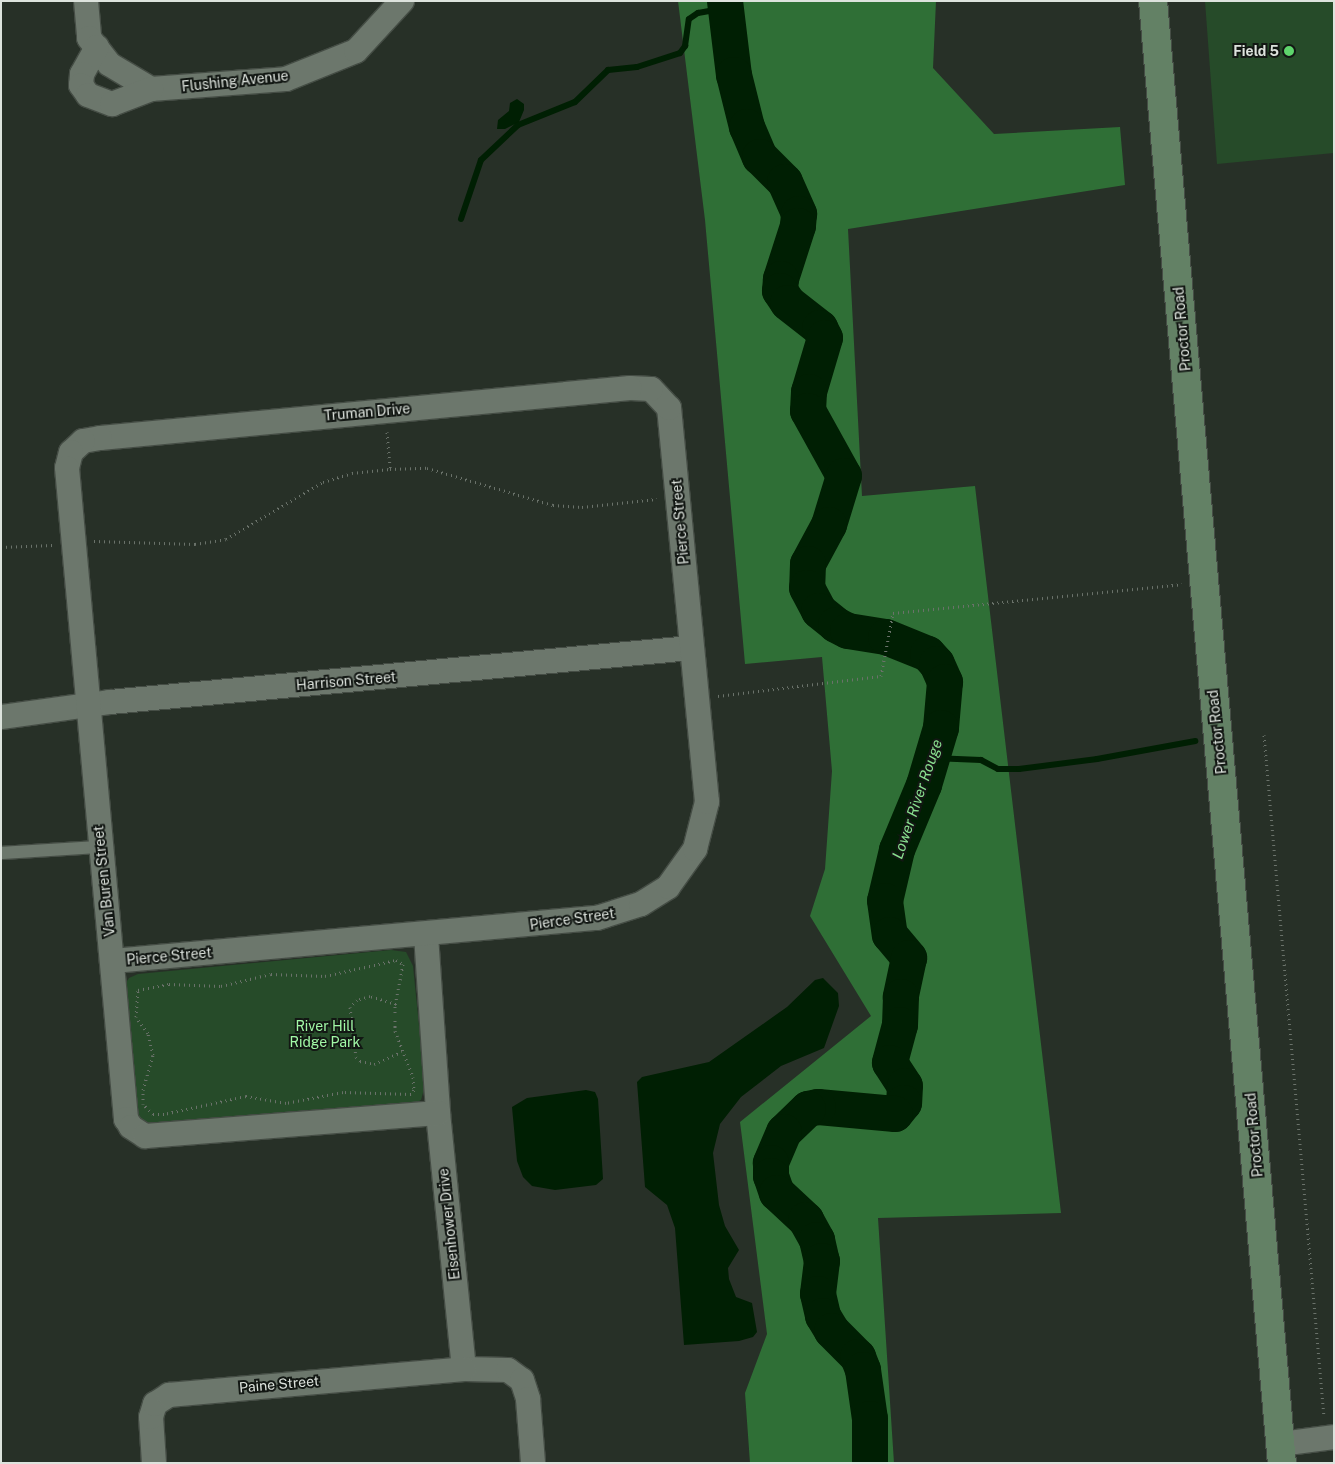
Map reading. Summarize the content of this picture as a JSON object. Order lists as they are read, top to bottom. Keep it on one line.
{"streets":{"street":["Flushing Avenue","Proctor Road","Truman Drive","Pierce Street","Harrison Street","Van Buren Street","Eisenhower Drive","Paine Street"]},"crossings":[["Truman Drive","Pierce Street"],["Truman Drive","Van Buren Street"],["Pierce Street","Harrison Street"],["Pierce Street","Van Buren Street"],["Pierce Street","Eisenhower Drive"],["Harrison Street","Van Buren Street"],["Van Buren Street","Eisenhower Drive"],["Eisenhower Drive","Paine Street"]],"water":["Lower River Rouge"],"parks":["River Hill Ridge Park"],"places":["Field 5"]}
